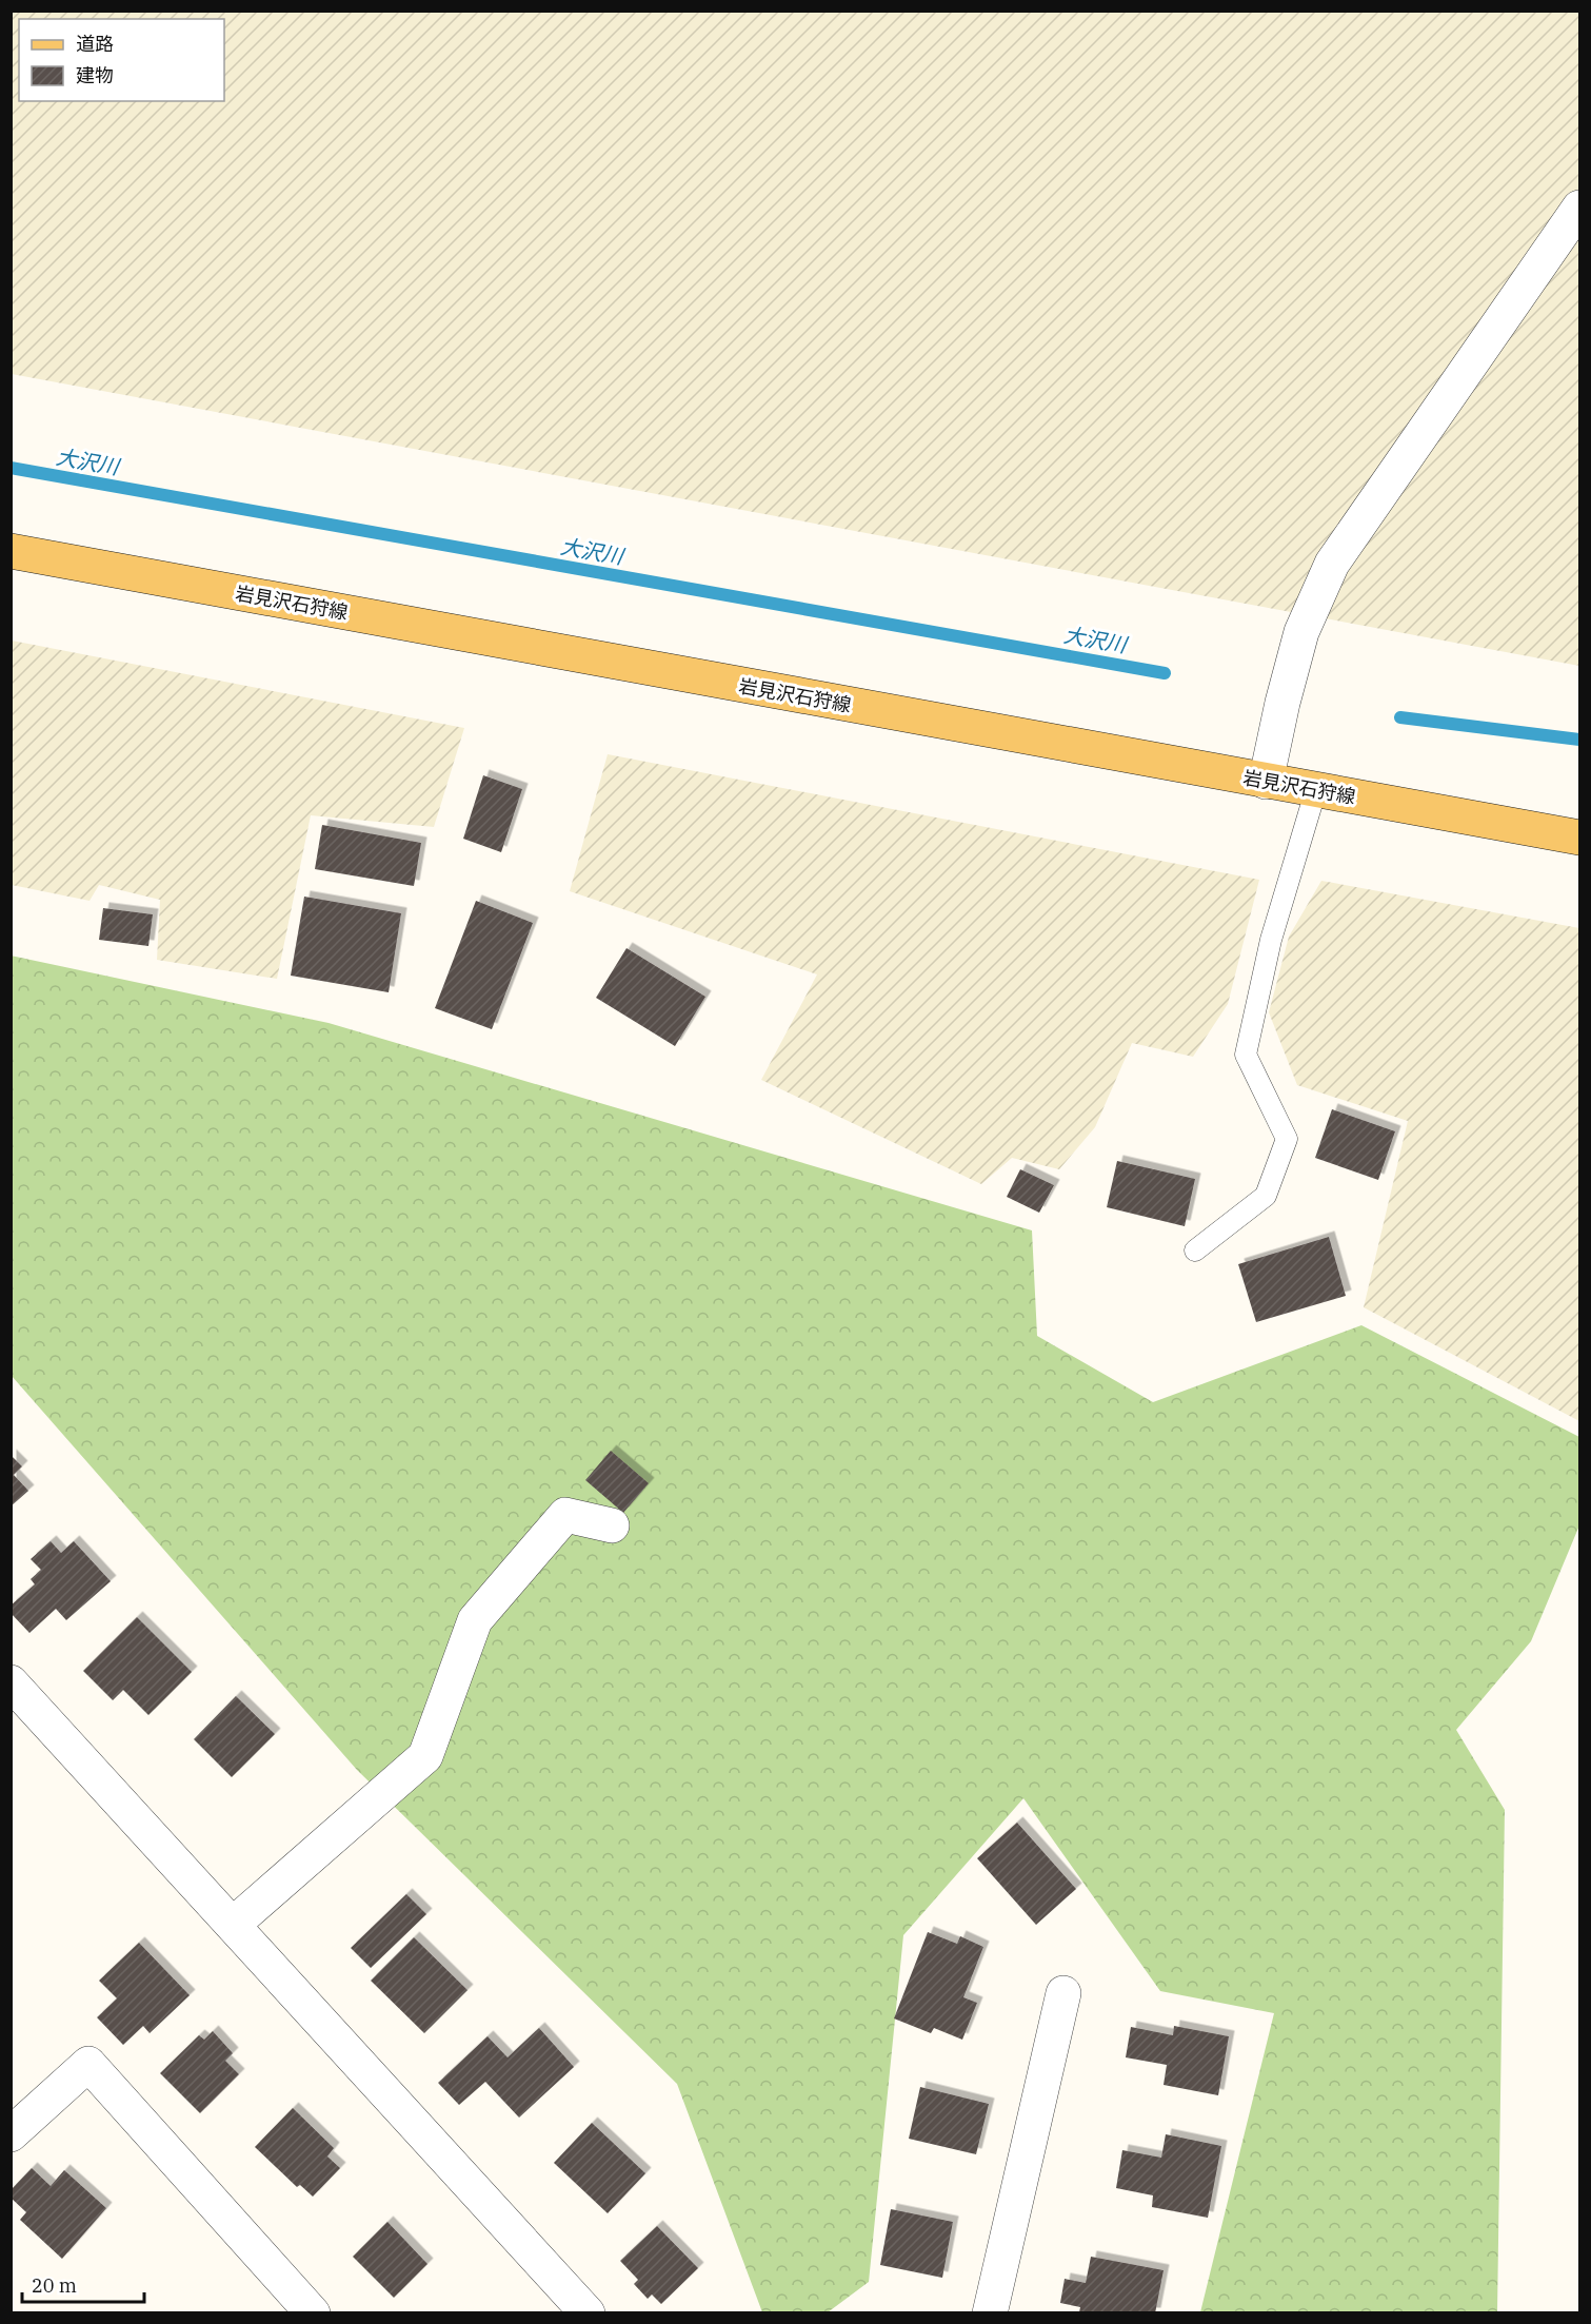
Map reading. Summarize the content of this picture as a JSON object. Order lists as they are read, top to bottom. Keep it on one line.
{"streets":{"main road":["岩見沢石狩線"]},"water":["大沢川"],"legend":["道路","建物"],"scale_bar":"20 m"}
